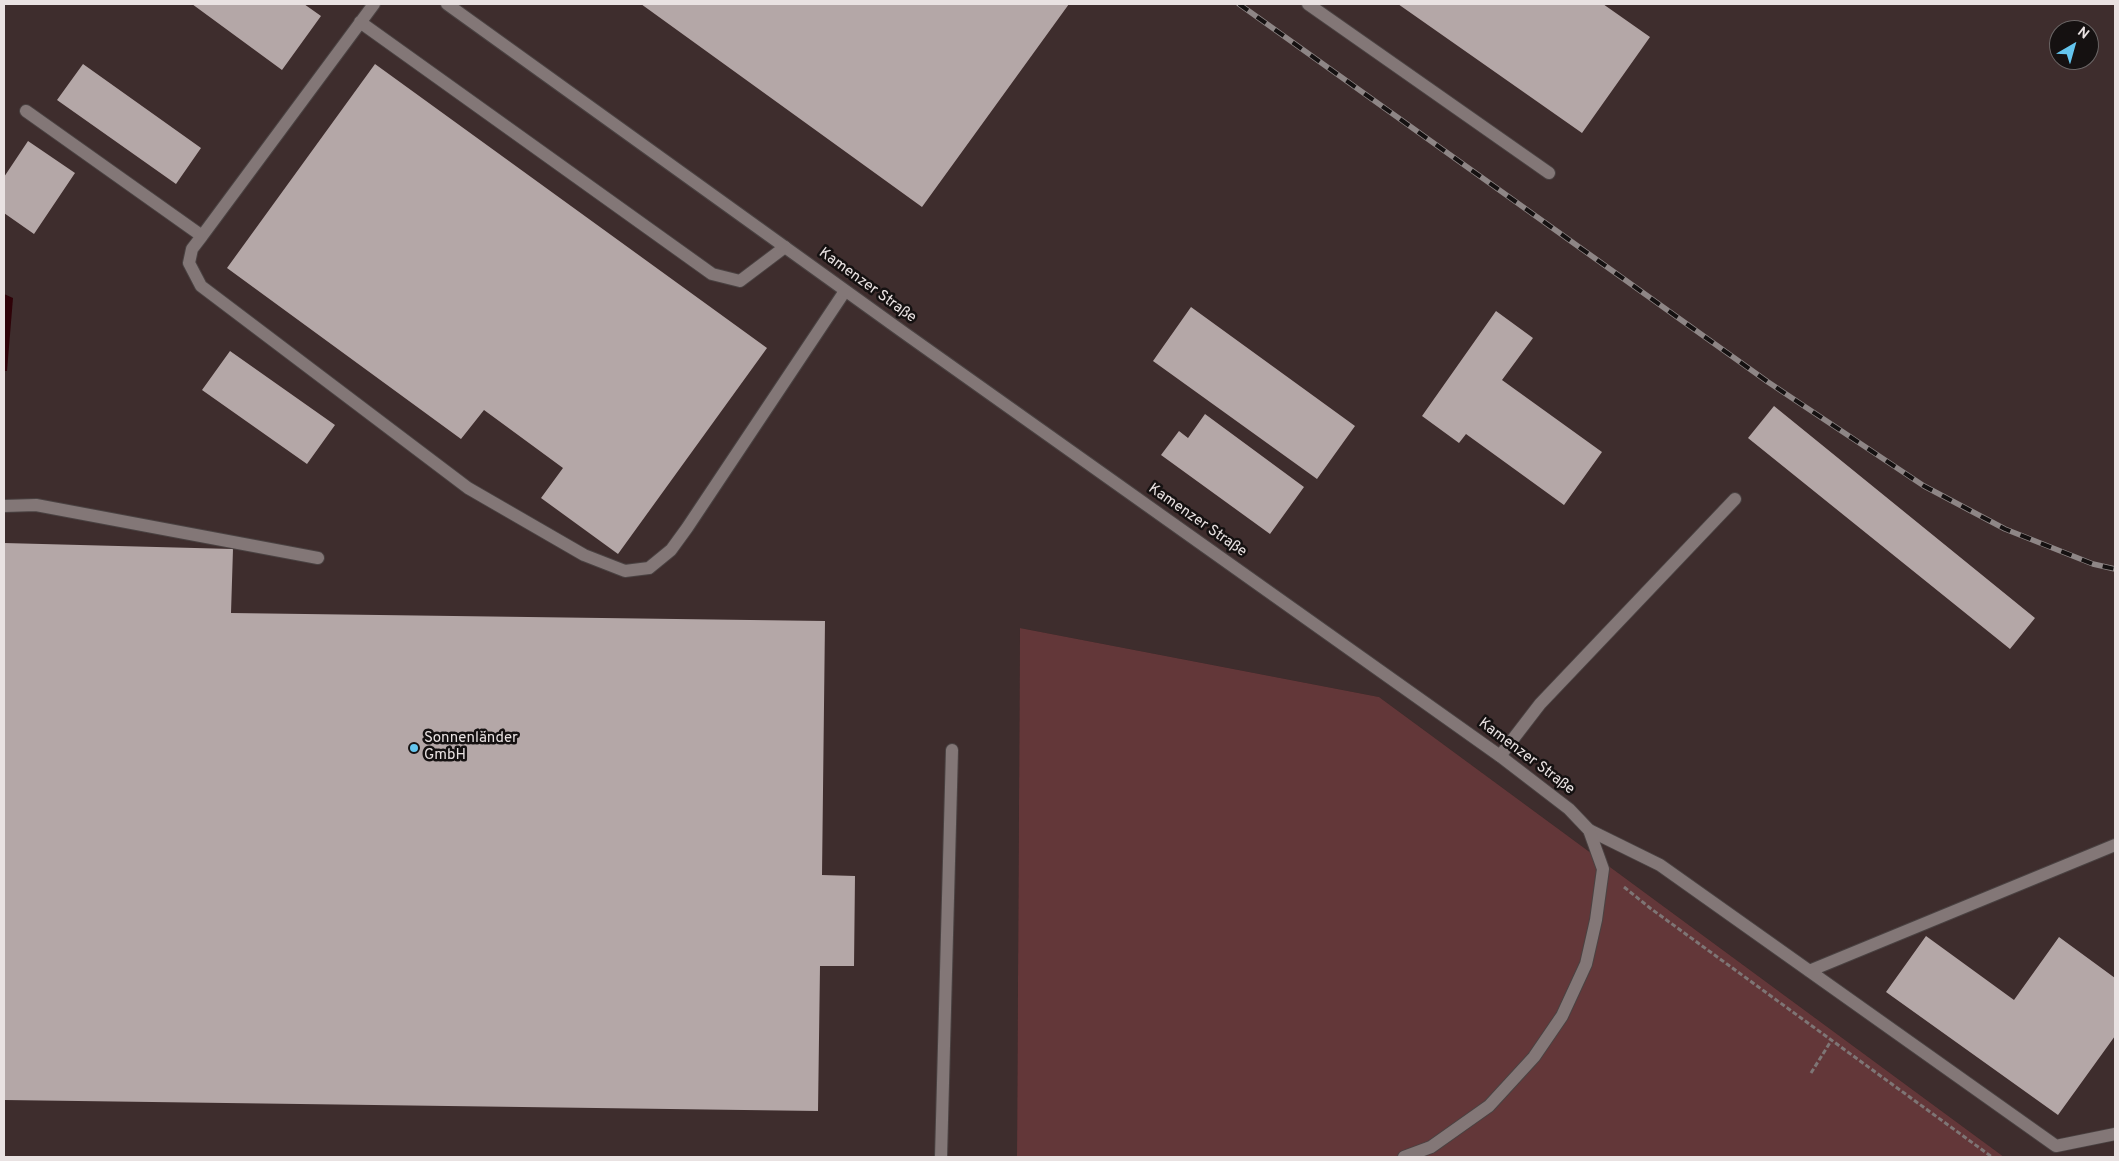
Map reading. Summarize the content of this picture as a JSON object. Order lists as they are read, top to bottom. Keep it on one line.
{"streets":{"street":["Kamenzer Straße"]},"places":["Sonnenländer GmbH"],"north":"top right"}
